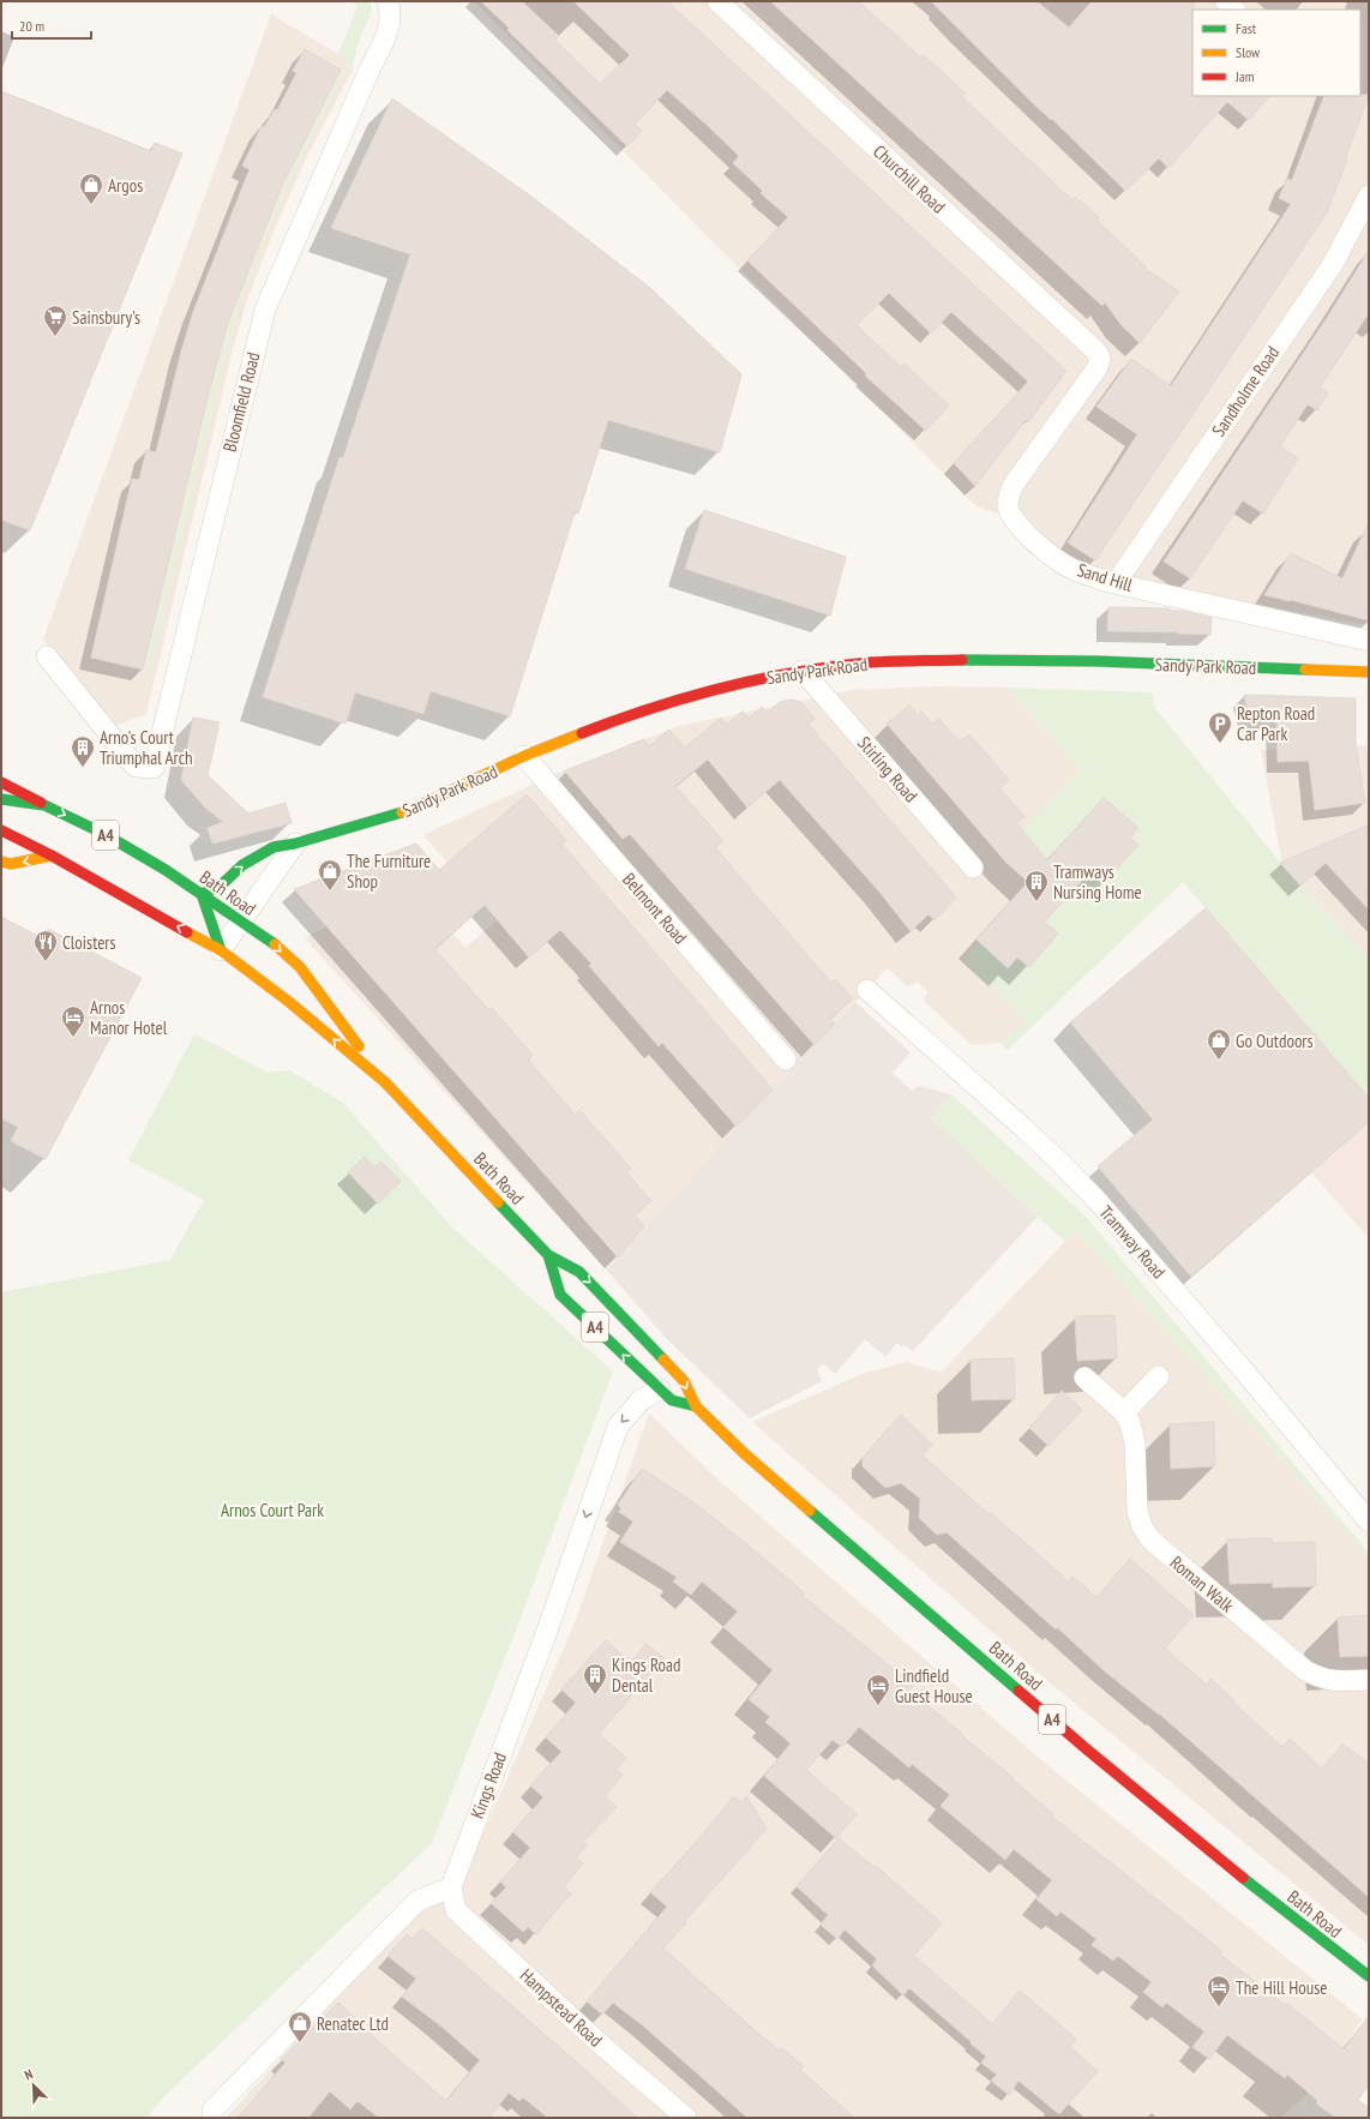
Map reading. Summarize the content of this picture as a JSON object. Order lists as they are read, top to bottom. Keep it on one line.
{"streets":{"main road":["Sandy Park Road","A4","Bath Road"],"street":["Churchill Road","Sandholme Road","Bloomfield Road","Sand Hill","Stirling Road","Belmont Road","Tramway Road","Roman Walk","Kings Road","Hampstead Road"]},"crossings":[["Churchill Road","Sand Hill"],["Sandholme Road","Sand Hill"],["Sandy Park Road","Stirling Road"],["Sandy Park Road","Bath Road"],["Sandy Park Road","Belmont Road"],["Bath Road","Kings Road"],["Kings Road","Hampstead Road"]],"one_way":["Kings Road"],"parks":["Arnos Court Park"],"places":{"shop":["Argos","The Furniture Shop","Go Outdoors","Renatec Ltd"],"supermarket":["Sainsbury's"],"parking":["Repton Road Car Park"],"building":["Arno's Court Triumphal Arch","Tramways Nursing Home","Kings Road Dental"],"restaurant":["Cloisters"],"hotel":["Arnos Manor Hotel","Lindfield Guest House","The Hill House"]},"legend":["Fast","Slow","Jam"],"scale_bar":"20 m","north":"top left"}
